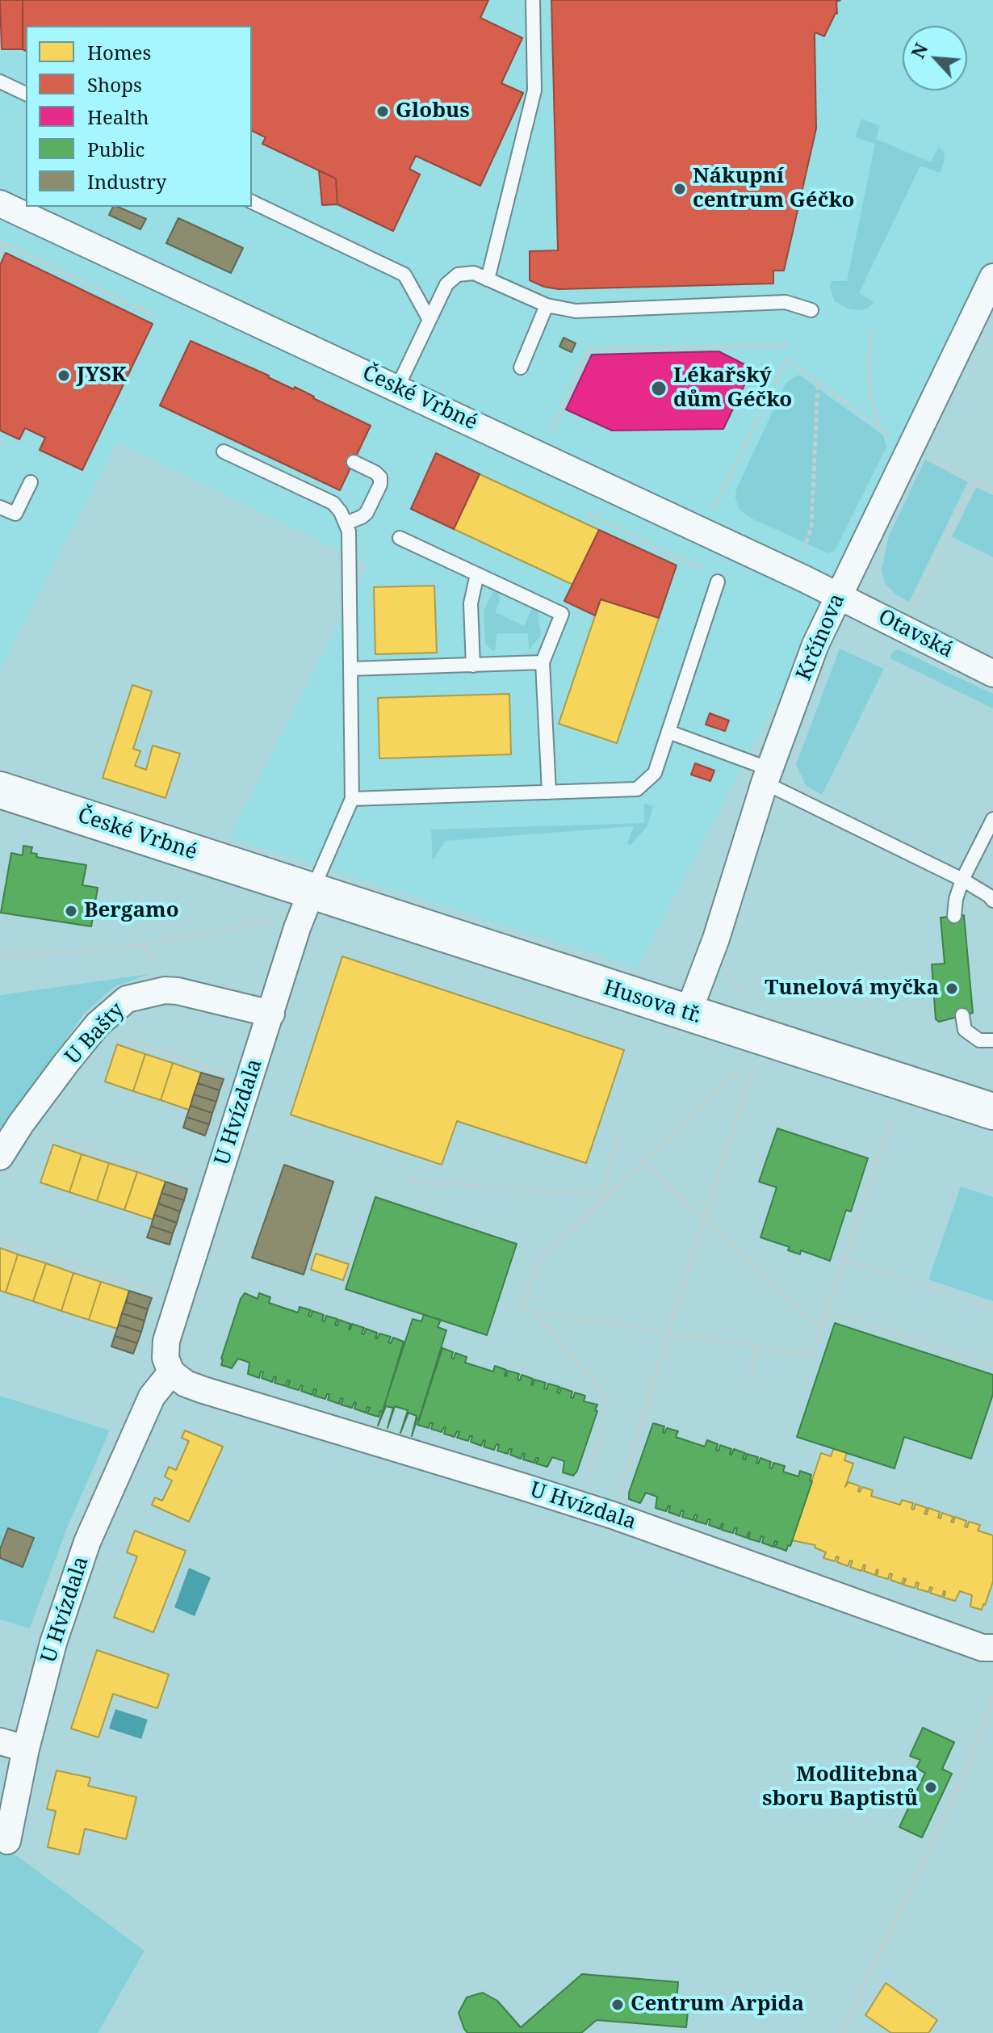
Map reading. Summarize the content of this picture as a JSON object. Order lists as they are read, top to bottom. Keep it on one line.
{"streets":{"street":["České Vrbné","Otavská","Krčínova","Husova tř.","U Bašty","U Hvízdala"]},"crossings":[["České Vrbné","Otavská"],["České Vrbné","Krčínova"],["České Vrbné","Husova tř."],["České Vrbné","U Hvízdala"],["Otavská","Krčínova"],["Krčínova","Husova tř."],["Husova tř.","U Hvízdala"],["U Bašty","U Hvízdala"]],"places":["Globus","Nákupní centrum Géčko","JYSK","Lékařský dům Géčko","Bergamo","Tunelová myčka","Modlitebna sboru Baptistů","Centrum Arpida"],"legend":["Homes","Shops","Health","Public","Industry"],"north":"top left"}
